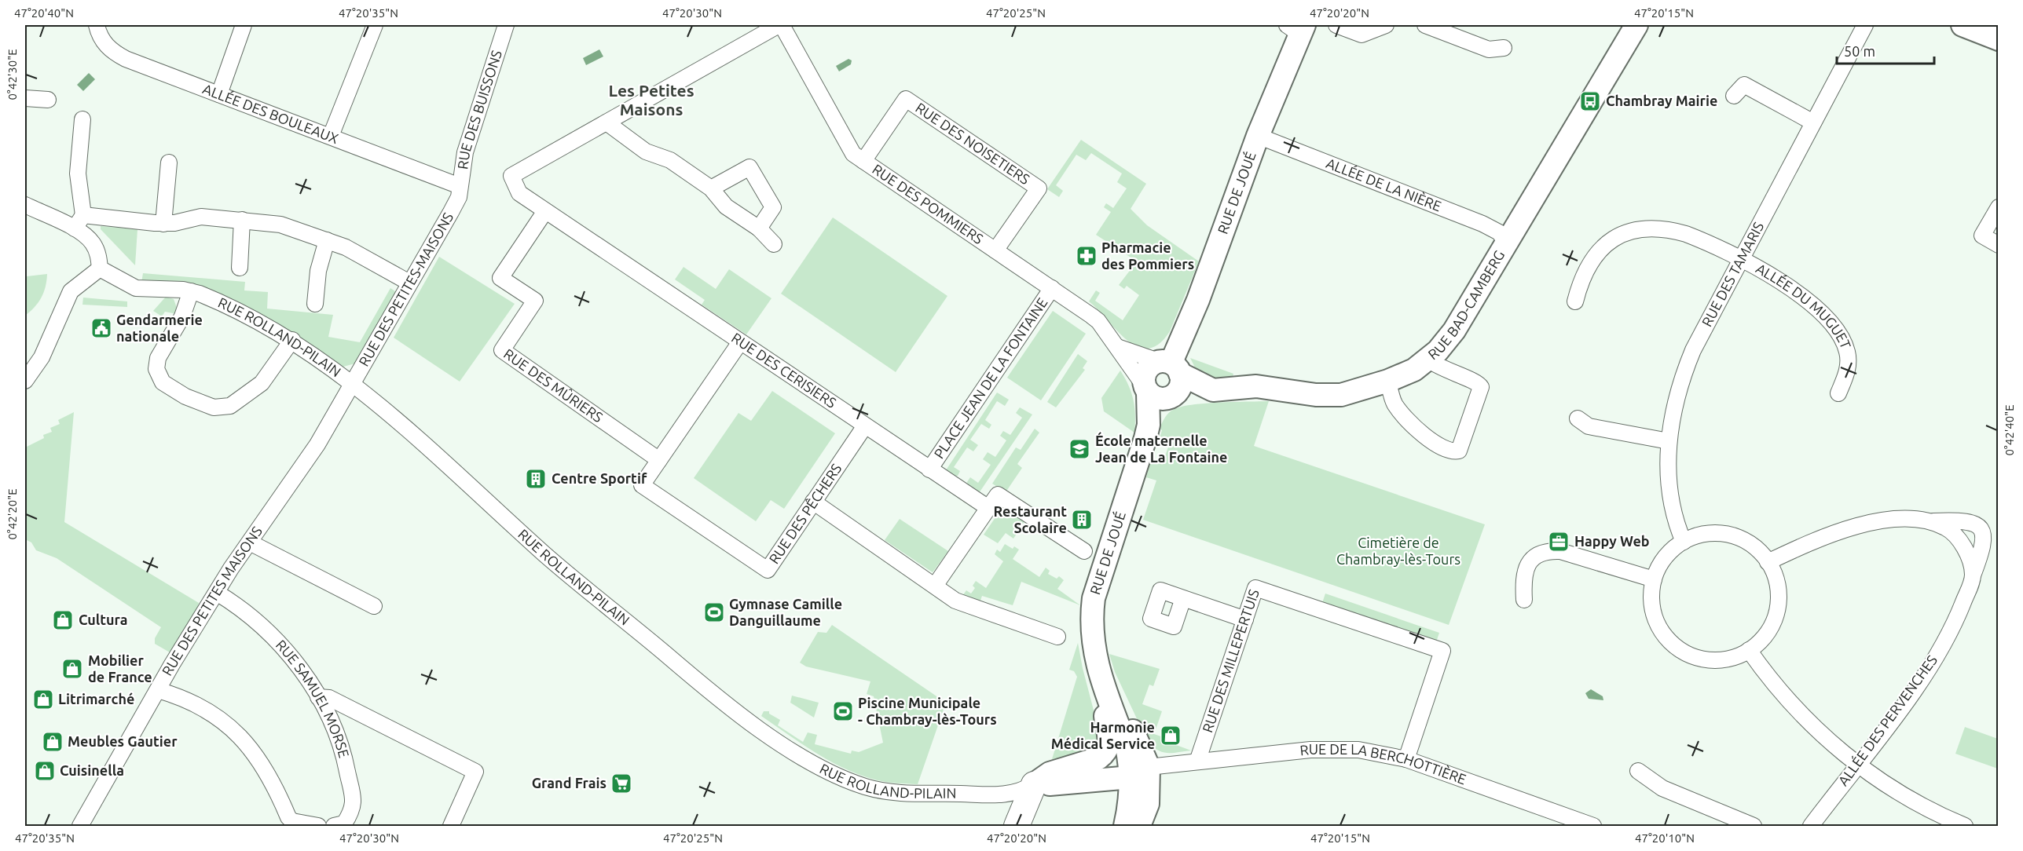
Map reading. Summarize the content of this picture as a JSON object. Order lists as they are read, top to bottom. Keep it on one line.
{"streets":{"street":["RUE DES BUISSONS","ALLÉE DES BOULEAUX","RUE DES NOISETIERS","ALLÉE DE LA NIÈRE","RUE DE JOUÉ","RUE DES POMMIERS","RUE DES TAMARIS","RUE DES PETITES-MAISONS","RUE BAD-CAMBERG","ALLÉE DU MUGUET","RUE ROLLAND-PILAIN","RUE DES CERISIERS","PLACE JEAN DE LA FONTAINE","RUE DES MÛRIERS","RUE DES PÊCHERS","RUE DES PETITES MAISONS","RUE DES MILLEPERTUIS","RUE SAMUEL MORSE","ALLÉE DES PERVENCHES","RUE DE LA BERCHOTTIÈRE"]},"crossings":[["RUE DES BUISSONS","ALLÉE DES BOULEAUX"],["RUE DES BUISSONS","RUE DES PETITES-MAISONS"],["ALLÉE DES BOULEAUX","RUE DES PETITES-MAISONS"],["RUE DES NOISETIERS","RUE DES POMMIERS"],["ALLÉE DE LA NIÈRE","RUE DE JOUÉ"],["ALLÉE DE LA NIÈRE","RUE BAD-CAMBERG"],["RUE DE JOUÉ","RUE DES POMMIERS"],["RUE DE JOUÉ","RUE BAD-CAMBERG"],["RUE DE JOUÉ","RUE DE LA BERCHOTTIÈRE"],["RUE DES POMMIERS","PLACE JEAN DE LA FONTAINE"],["RUE DES TAMARIS","ALLÉE DU MUGUET"],["RUE DES PETITES-MAISONS","RUE ROLLAND-PILAIN"],["RUE DES PETITES-MAISONS","RUE DES PETITES MAISONS"],["RUE ROLLAND-PILAIN","RUE DES PETITES MAISONS"],["RUE DES CERISIERS","PLACE JEAN DE LA FONTAINE"],["RUE DES CERISIERS","RUE DES MÛRIERS"],["RUE DES CERISIERS","RUE DES PÊCHERS"],["RUE DES MÛRIERS","RUE DES PÊCHERS"],["RUE DES PETITES MAISONS","RUE SAMUEL MORSE"],["RUE DES MILLEPERTUIS","RUE DE LA BERCHOTTIÈRE"]],"districts":["Les Petites Maisons"],"parks":["Cimetière de Chambray-lès-Tours"],"places":{"bus stop":["Chambray Mairie"],"pharmacy":["Pharmacie des Pommiers"],"public building":["Gendarmerie nationale"],"school or university":["École maternelle Jean de La Fontaine"],"building":["Centre Sportif","Restaurant Scolaire"],"office":["Happy Web"],"sports":["Gymnase Camille Danguillaume","Piscine Municipale - Chambray-lès-Tours"],"shop":["Cultura","Mobilier de France","Litrimarché","Harmonie Médical Service","Meubles Gautier","Cuisinella"],"supermarket":["Grand Frais"]},"scale_bar":"50 m","coordinates":["47°20'40\"N","47°20'35\"N","47°20'30\"N","47°20'25\"N","47°20'20\"N","47°20'15\"N","0°42'30\"E","0°42'40\"E","0°42'20\"E","47°20'10\"N"]}
